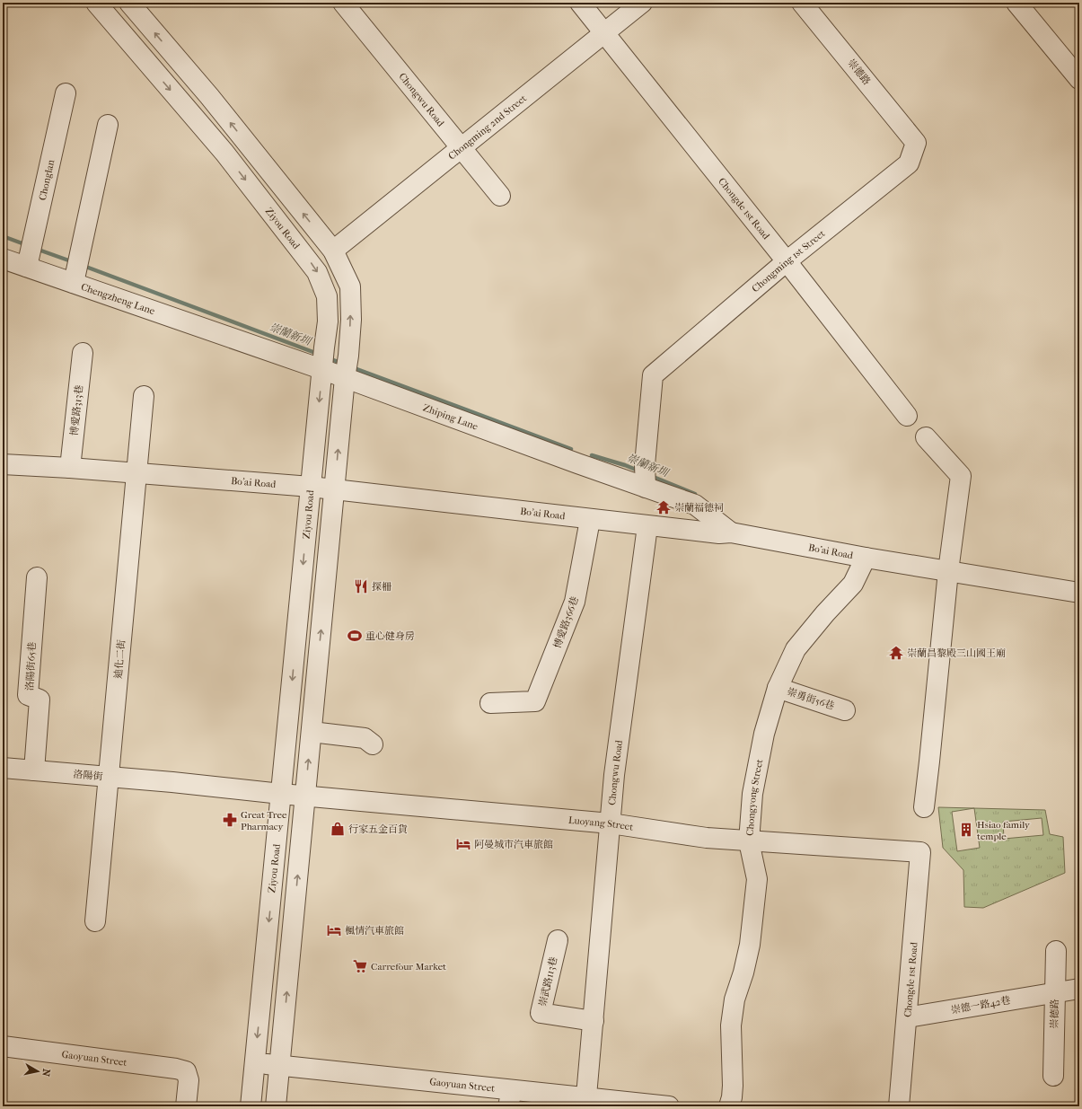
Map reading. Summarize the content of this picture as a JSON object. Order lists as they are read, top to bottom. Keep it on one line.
{"streets":{"street":["崇德路","Chongwu Road","Chongming 2nd Street","Chonglan","Chongde 1st Road","Ziyou Road","Chongming 1st Street","Chengzheng Lane","博愛路313巷","Zhiping Lane","Bo'ai Road","博愛路366巷","迪化二街","洛陽街65巷","崇勇街56巷","洛陽街","Chongyong Street","Luoyang Street","崇武路113巷","崇德一路42巷","Gaoyuan Street"]},"crossings":[["崇德路","Chongming 1st Street"],["崇德路","崇德一路42巷"],["Chongwu Road","Chongming 2nd Street"],["Chongwu Road","Bo'ai Road"],["Chongwu Road","Luoyang Street"],["Chongwu Road","崇武路113巷"],["Chongwu Road","Gaoyuan Street"],["Chongming 2nd Street","Chongde 1st Road"],["Chonglan","Chengzheng Lane"],["Chongde 1st Road","Chongming 1st Street"],["Chongde 1st Road","Luoyang Street"],["Chongde 1st Road","崇德一路42巷"],["Ziyou Road","Zhiping Lane"],["Ziyou Road","Bo'ai Road"],["Ziyou Road","洛陽街"],["Ziyou Road","Luoyang Street"],["Ziyou Road","Gaoyuan Street"],["Chongming 1st Street","Zhiping Lane"],["Chengzheng Lane","Zhiping Lane"],["博愛路313巷","Bo'ai Road"],["Zhiping Lane","Bo'ai Road"],["Bo'ai Road","博愛路366巷"],["Bo'ai Road","迪化二街"],["Bo'ai Road","Chongyong Street"],["迪化二街","洛陽街"],["洛陽街65巷","洛陽街"],["崇勇街56巷","Chongyong Street"],["洛陽街","Luoyang Street"],["Chongyong Street","Luoyang Street"]],"water":["崇蘭新圳"],"places":{"temple":["崇蘭福德祠","崇蘭昌黎殿三山國王廟"],"restaurant":["探柵"],"sports":["重心健身房"],"pharmacy":["Great Tree Pharmacy"],"shop":["行家五金百貨"],"building":["Hsiao family temple"],"hotel":["阿曼城市汽車旅館","楓情汽車旅館"],"supermarket":["Carrefour Market"]},"north":"right"}
